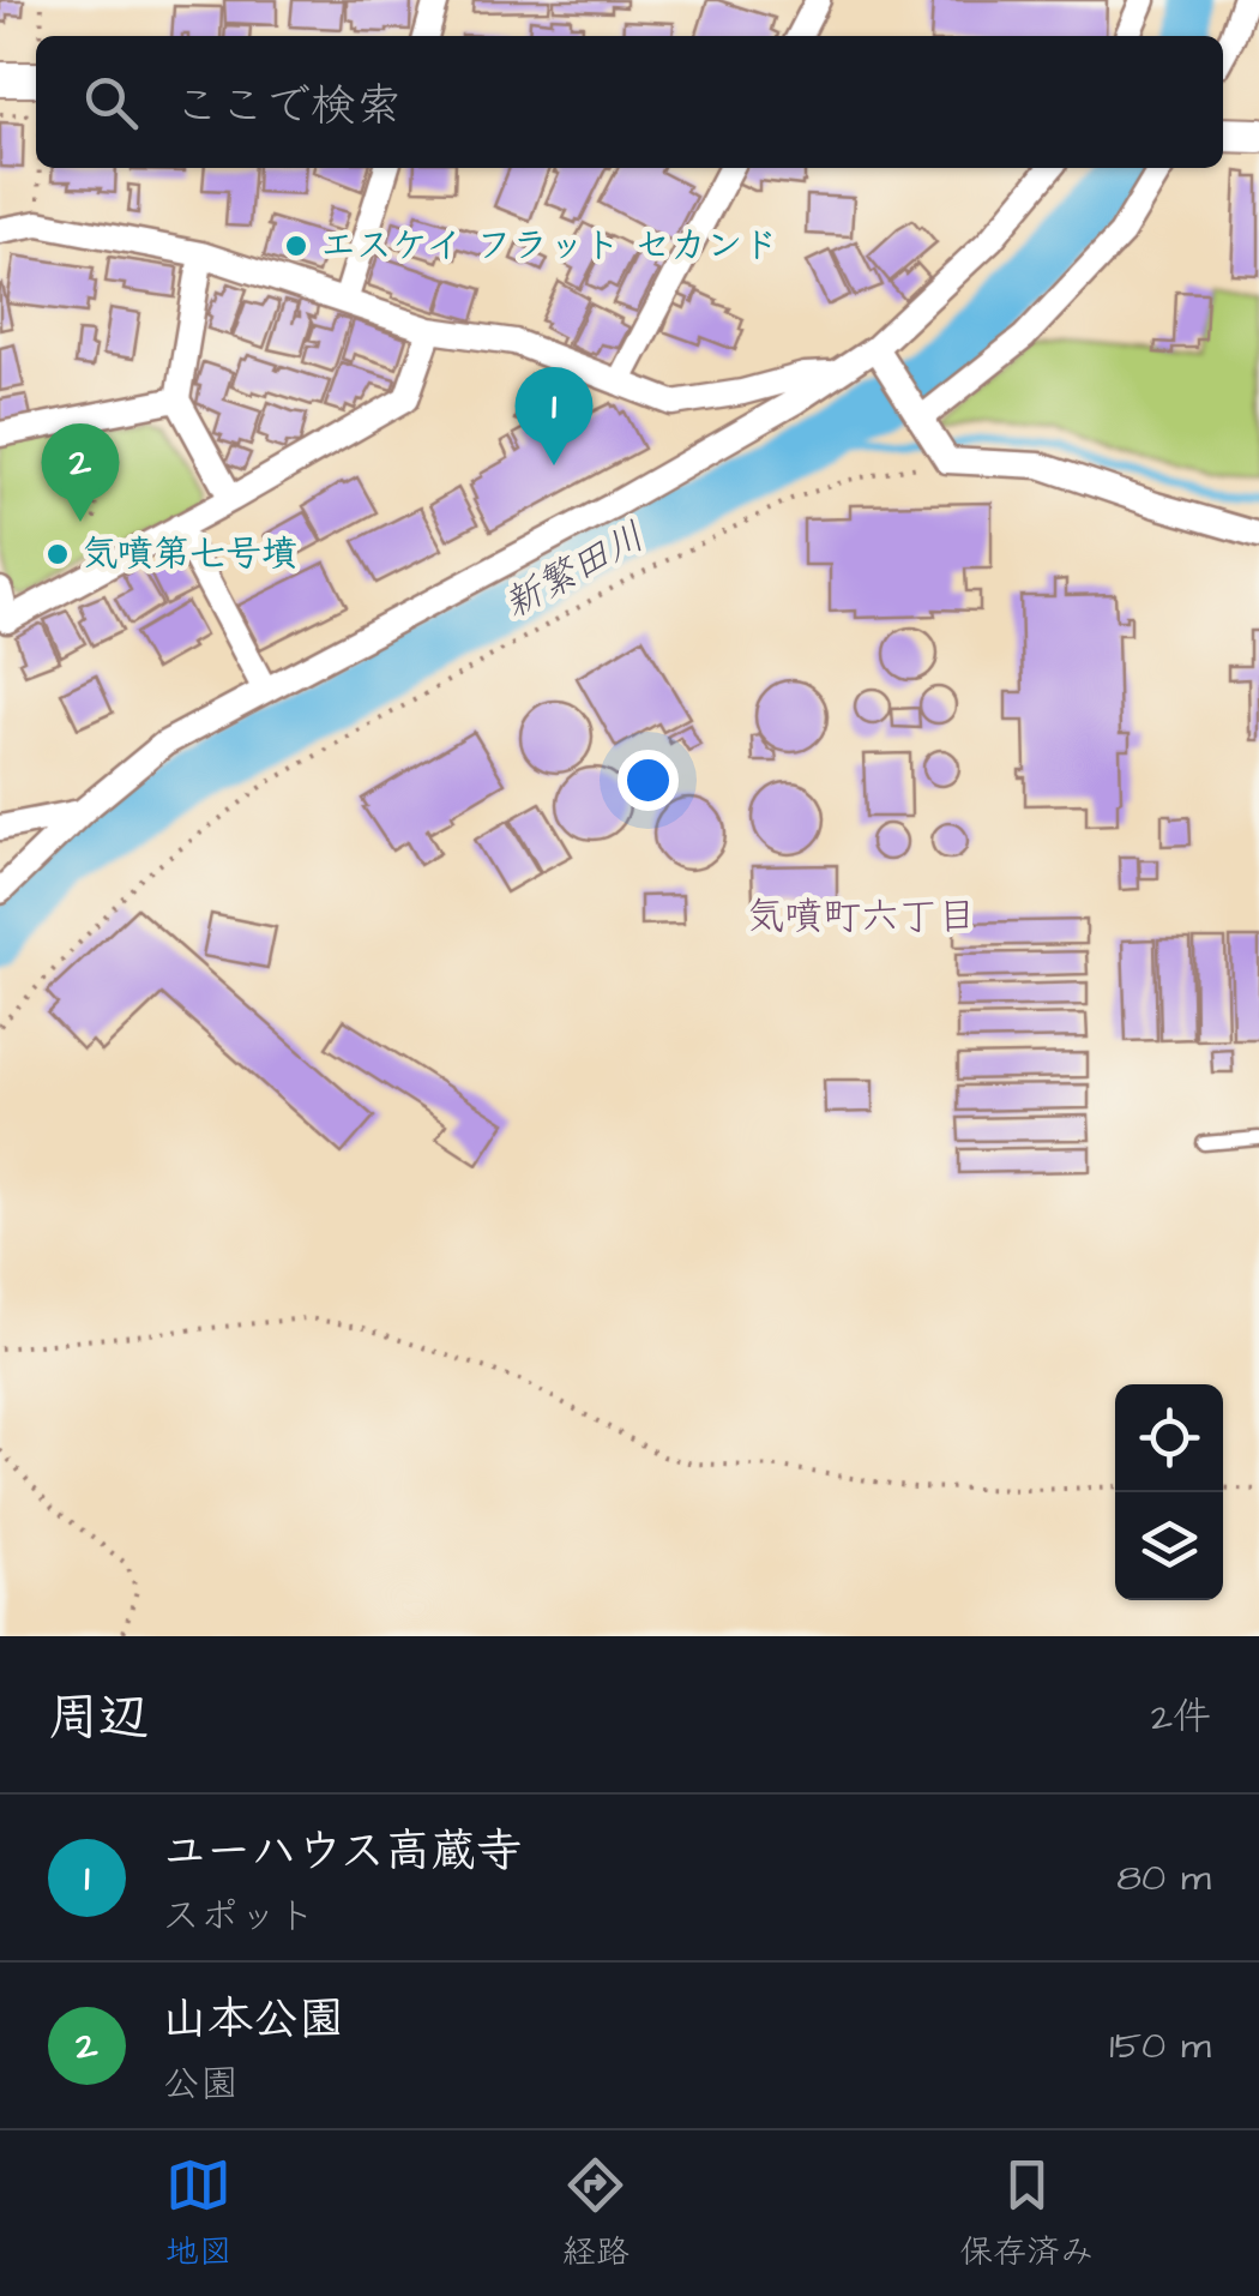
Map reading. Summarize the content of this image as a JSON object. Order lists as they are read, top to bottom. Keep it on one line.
{"districts":["気噴町六丁目"],"water":["新繁田川"],"places":["エスケイ フラット セカンド","気噴第七号墳"],"page":{"search":"ここで検索","pins":["1","2"],"heading":["周辺","2件"],"list":[{"mark":"1","name":"ユーハウス高蔵寺","note":"スポット","value":"80 m"},{"mark":"2","name":"山本公園","note":"公園","value":"150 m"}],"nav":["地図","経路","保存済み"]}}
